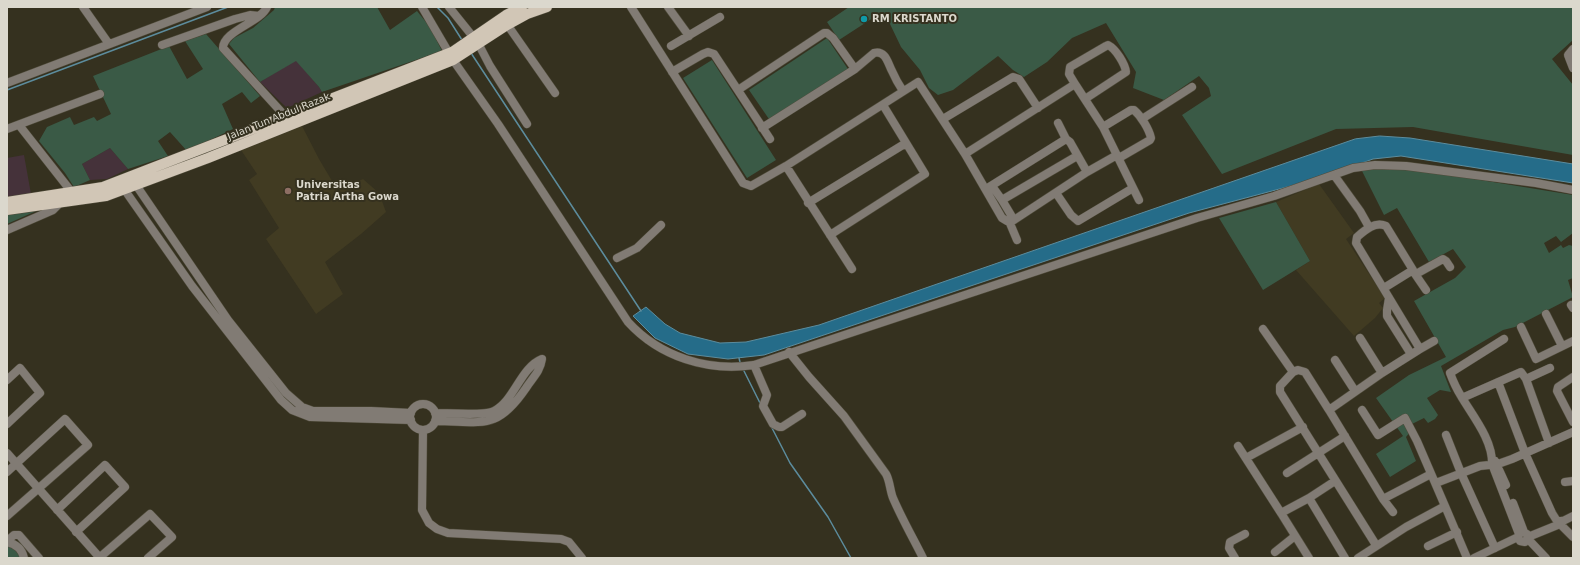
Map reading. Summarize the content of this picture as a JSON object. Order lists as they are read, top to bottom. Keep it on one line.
{"streets":{"main road":["Jalan Tun Abdul Razak"]},"places":["RM KRISTANTO","Universitas Patria Artha Gowa"]}
